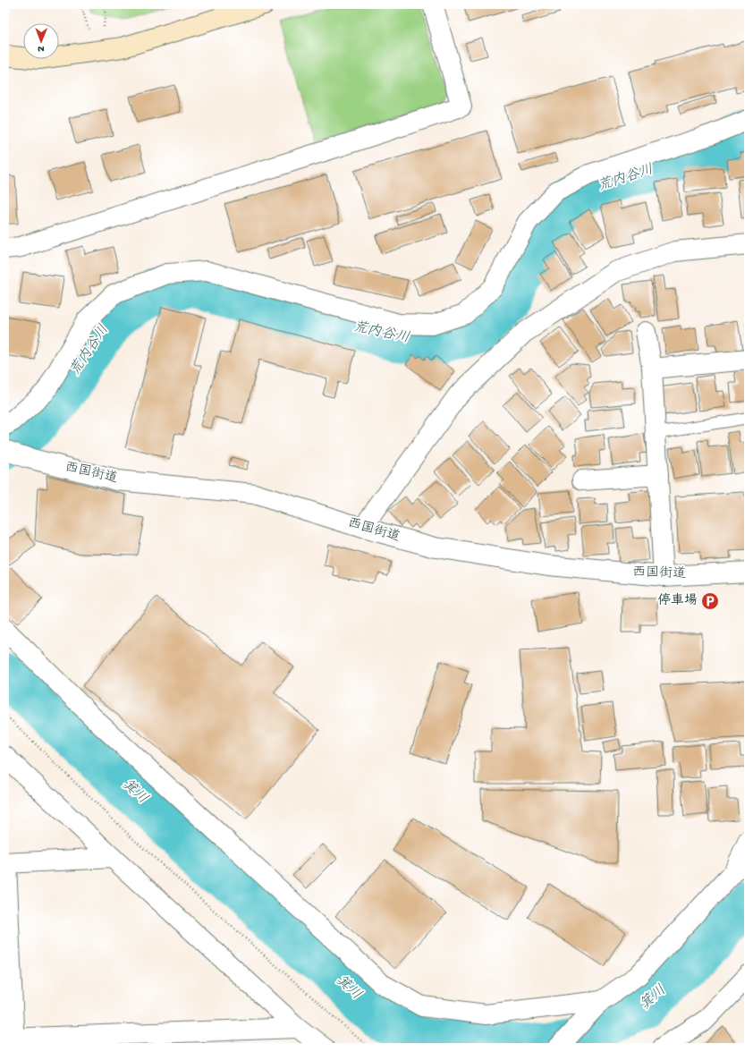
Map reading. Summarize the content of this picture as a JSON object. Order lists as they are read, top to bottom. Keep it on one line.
{"streets":{"street":["西国街道"]},"water":["荒内谷川","箕川"],"places":{"parking":["停車場"]},"north":"bottom"}
